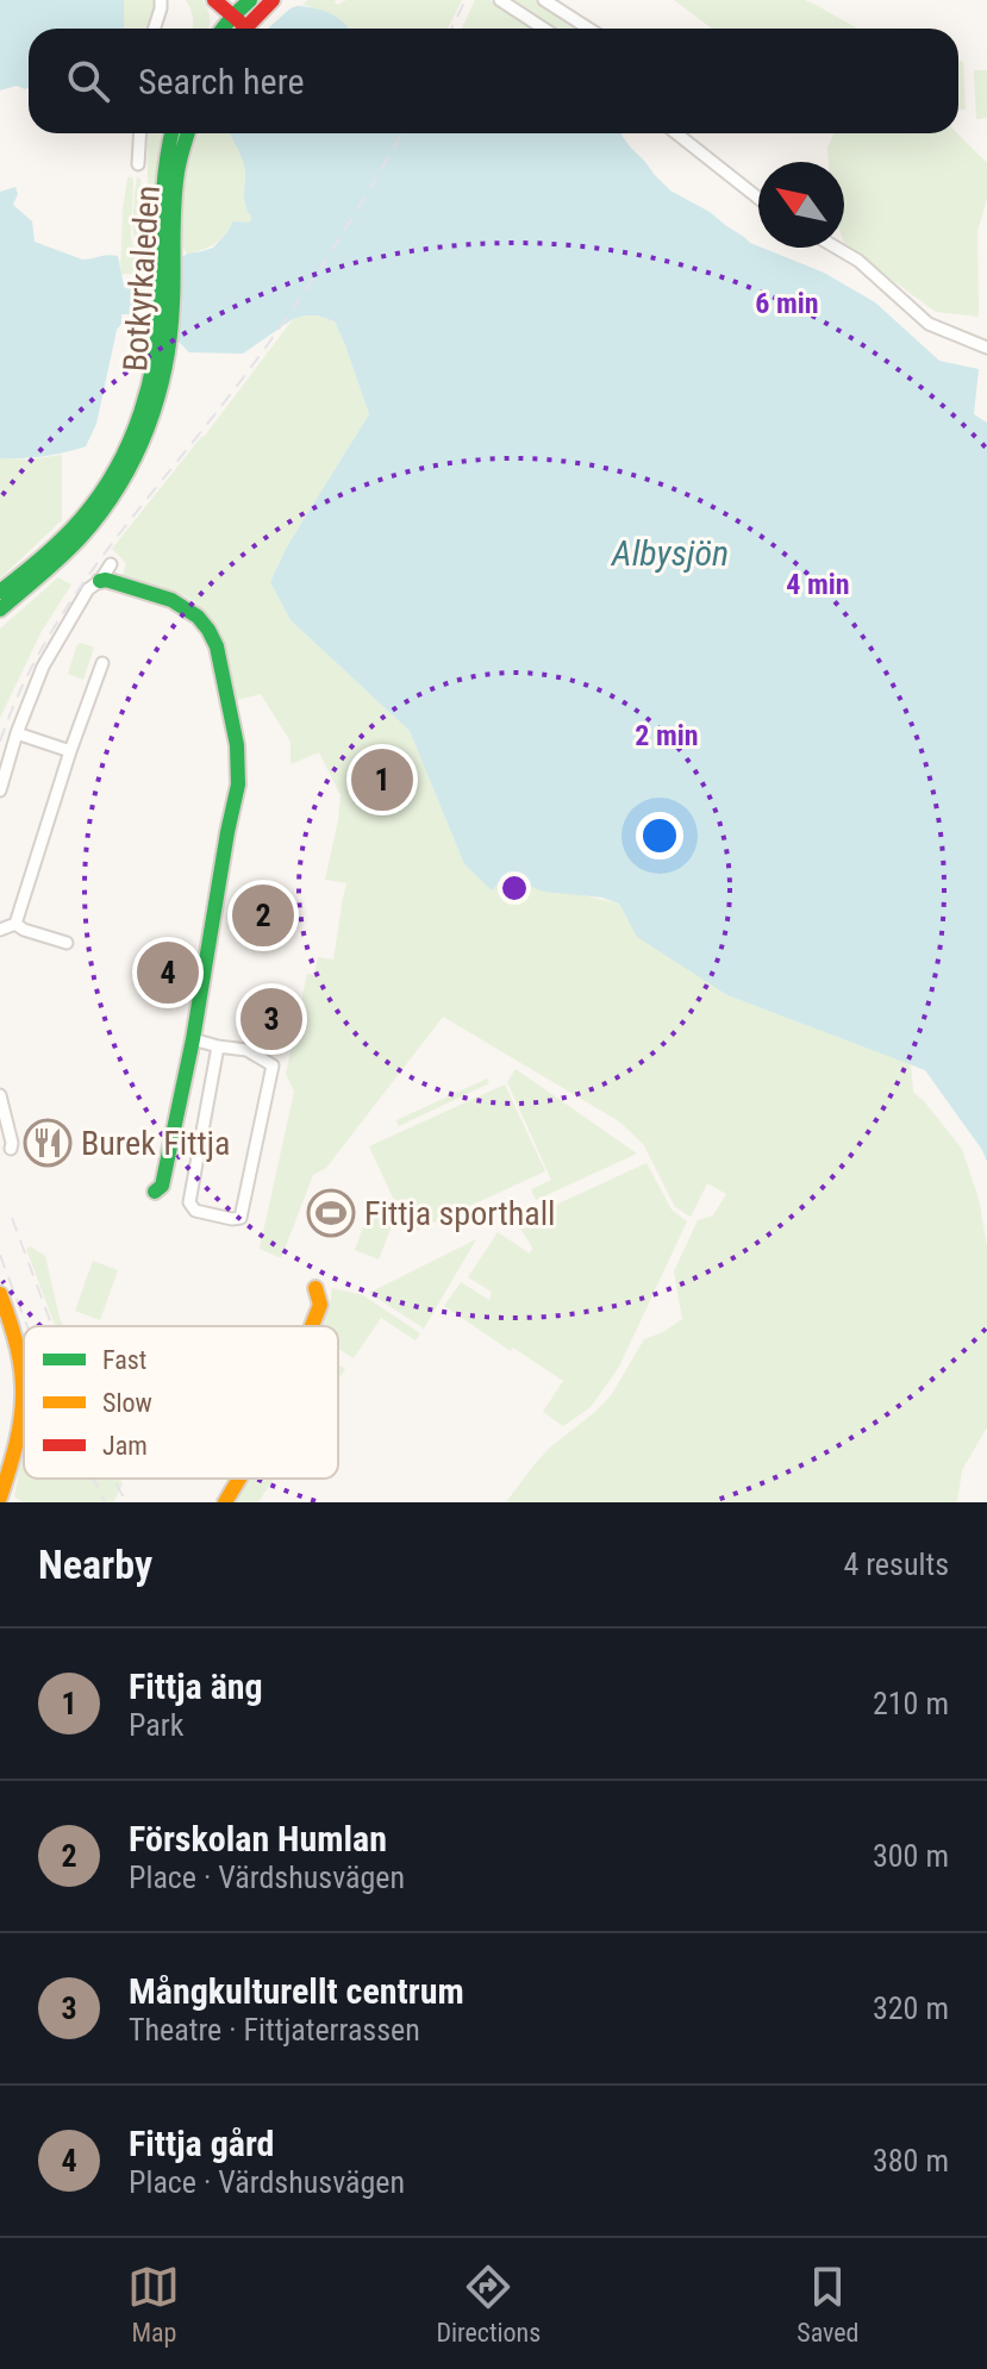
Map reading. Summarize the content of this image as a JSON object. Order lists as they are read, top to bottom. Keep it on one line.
{"streets":{"street":["Botkyrkaleden"]},"water":["Albysjön"],"places":{"restaurant":["Burek Fittja"],"sports":["Fittja sporthall"]},"legend":["Fast","Slow","Jam"],"north":"top left","page":{"search":"Search here","pins":["1","2","4","3"],"heading":["Nearby","4 results"],"list":[{"mark":"1","name":"Fittja äng","note":"Park","value":"210 m"},{"mark":"2","name":"Förskolan Humlan","note":"Place · Värdshusvägen","value":"300 m"},{"mark":"3","name":"Mångkulturellt centrum","note":"Theatre · Fittjaterrassen","value":"320 m"},{"mark":"4","name":"Fittja gård","note":"Place · Värdshusvägen","value":"380 m"}],"nav":["Map","Directions","Saved"]},"rings":["6 min","4 min","2 min"]}
